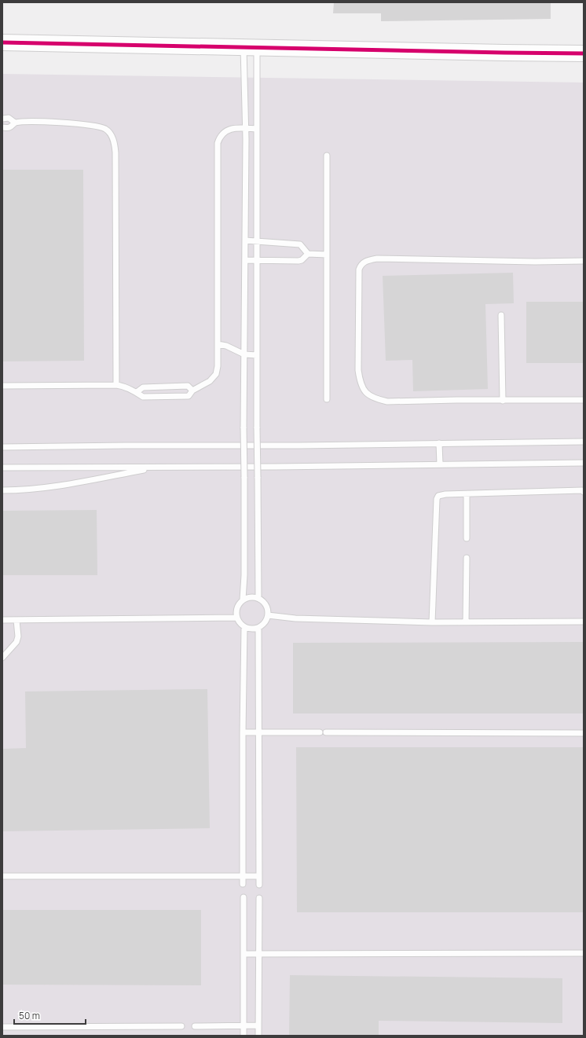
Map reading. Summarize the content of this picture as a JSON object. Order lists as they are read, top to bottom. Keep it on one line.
{"scale_bar":"50 m"}
